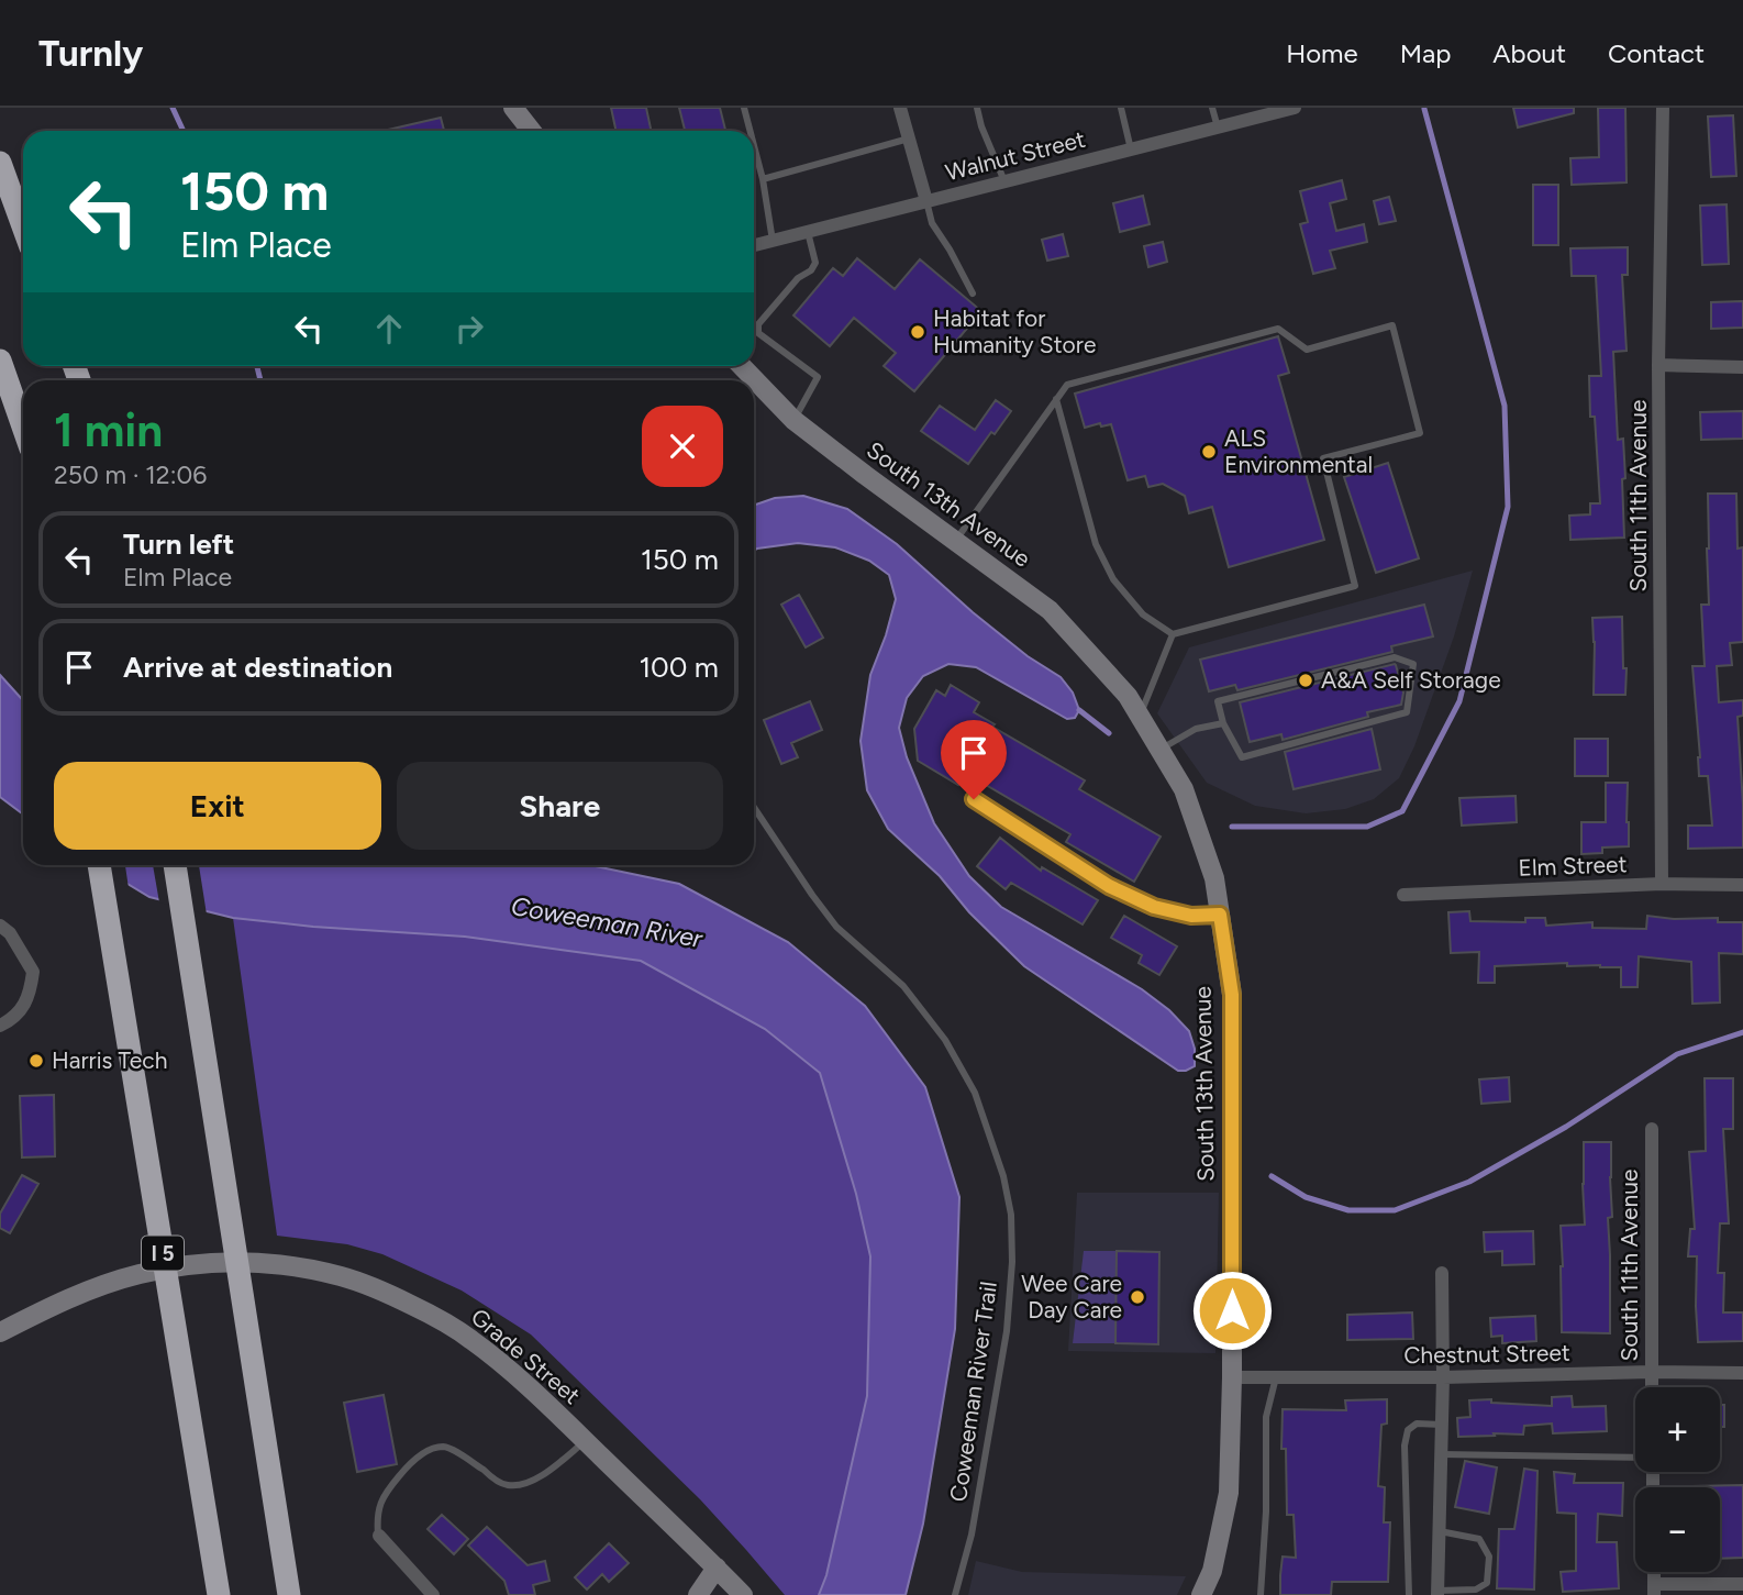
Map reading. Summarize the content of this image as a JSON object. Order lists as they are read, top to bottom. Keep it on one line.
{"streets":{"highway":["I 5"],"main road":["South 13th Avenue","Grade Street"],"street":["Walnut Street","South 11th Avenue","Elm Street","Chestnut Street"],"lane":["Coweeman River Trail"]},"crossings":[["South 11th Avenue","Elm Street"],["South 11th Avenue","Chestnut Street"],["South 13th Avenue","Chestnut Street"]],"water":["Coweeman River"],"places":["Habitat for Humanity Store","ALS Environmental","A&A Self Storage","Harris Tech","Wee Care Day Care"],"page":{"header":"Turnly","nav":["Home","Map","About","Contact"],"turn":["150 m","Elm Place"],"heading":["1 min","250 m · 12:06"],"list":[{"name":"Turn left","note":"Elm Place","value":"150 m"},{"name":"Arrive at destination","value":"100 m"}],"buttons":["Exit","Share"],"map_buttons":["+","−"]}}
